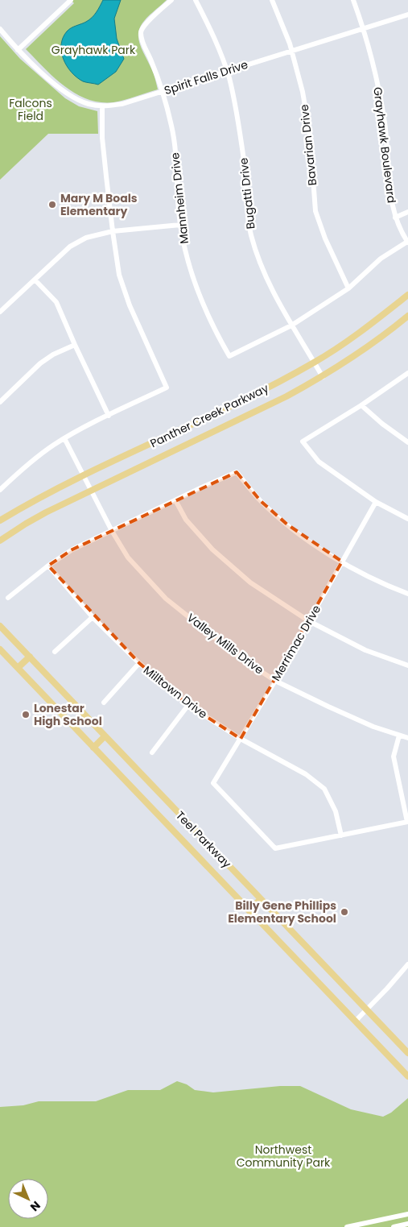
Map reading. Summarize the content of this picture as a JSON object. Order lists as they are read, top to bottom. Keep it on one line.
{"streets":{"main road":["Panther Creek Parkway","Teel Parkway"],"street":["Spirit Falls Drive","Bavarian Drive","Grayhawk Boulevard","Bugatti Drive","Mannheim Drive","Merrimac Drive","Valley Mills Drive","Milltown Drive"]},"crossings":[["Spirit Falls Drive","Bavarian Drive"],["Spirit Falls Drive","Grayhawk Boulevard"],["Spirit Falls Drive","Bugatti Drive"],["Spirit Falls Drive","Mannheim Drive"],["Bugatti Drive","Mannheim Drive"],["Bugatti Drive","Panther Creek Parkway"],["Panther Creek Parkway","Valley Mills Drive"],["Merrimac Drive","Valley Mills Drive"],["Merrimac Drive","Milltown Drive"]],"parks":["Grayhawk Park","Falcons Field","Northwest Community Park"],"places":["Mary M Boals Elementary","Lonestar High School","Billy Gene Phillips Elementary School"],"north":"bottom right"}
